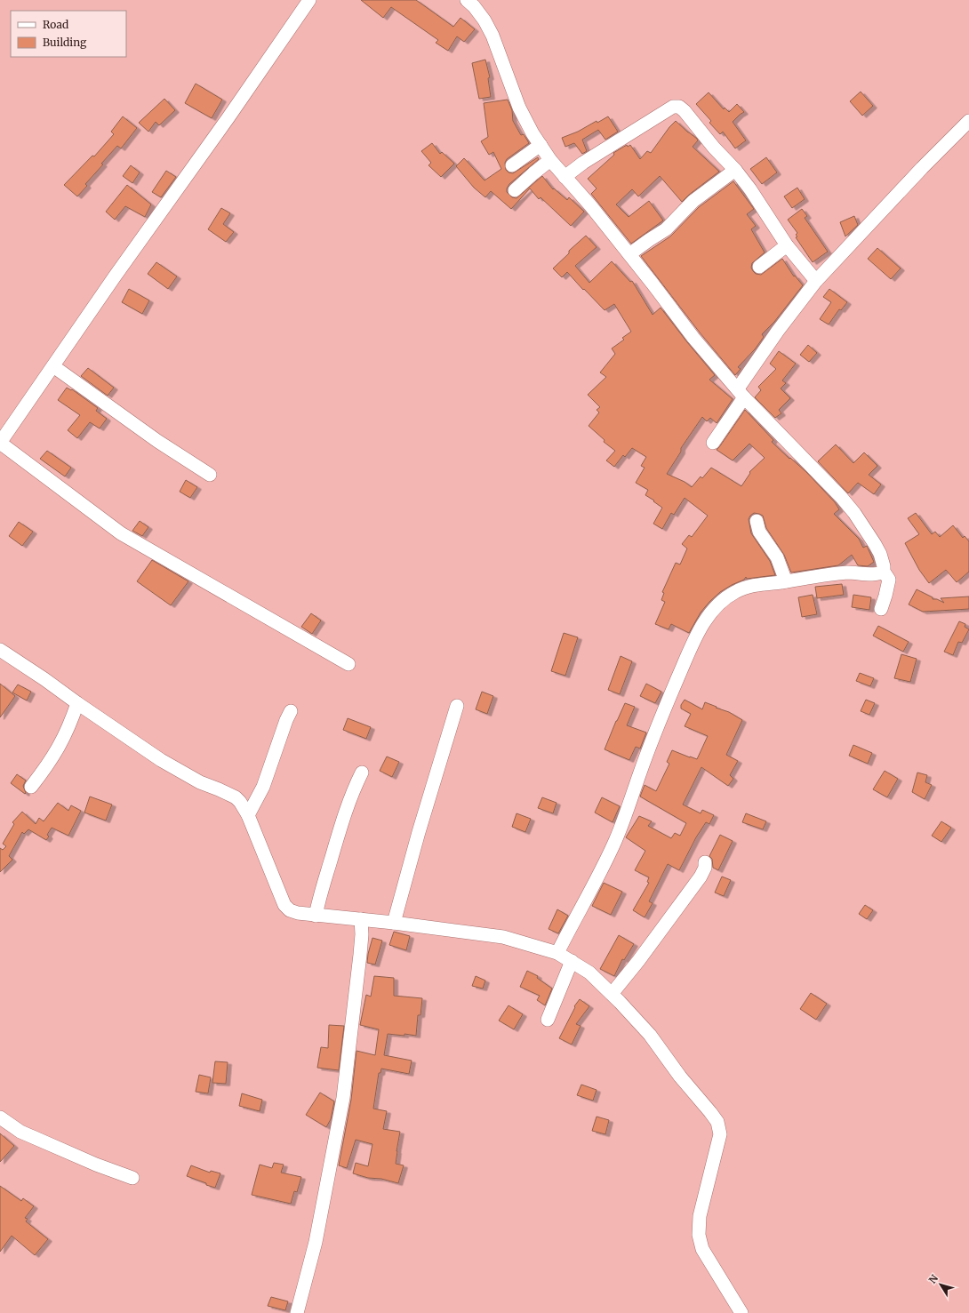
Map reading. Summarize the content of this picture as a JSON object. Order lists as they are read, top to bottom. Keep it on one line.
{"legend":["Road","Building"],"north":"top left"}
